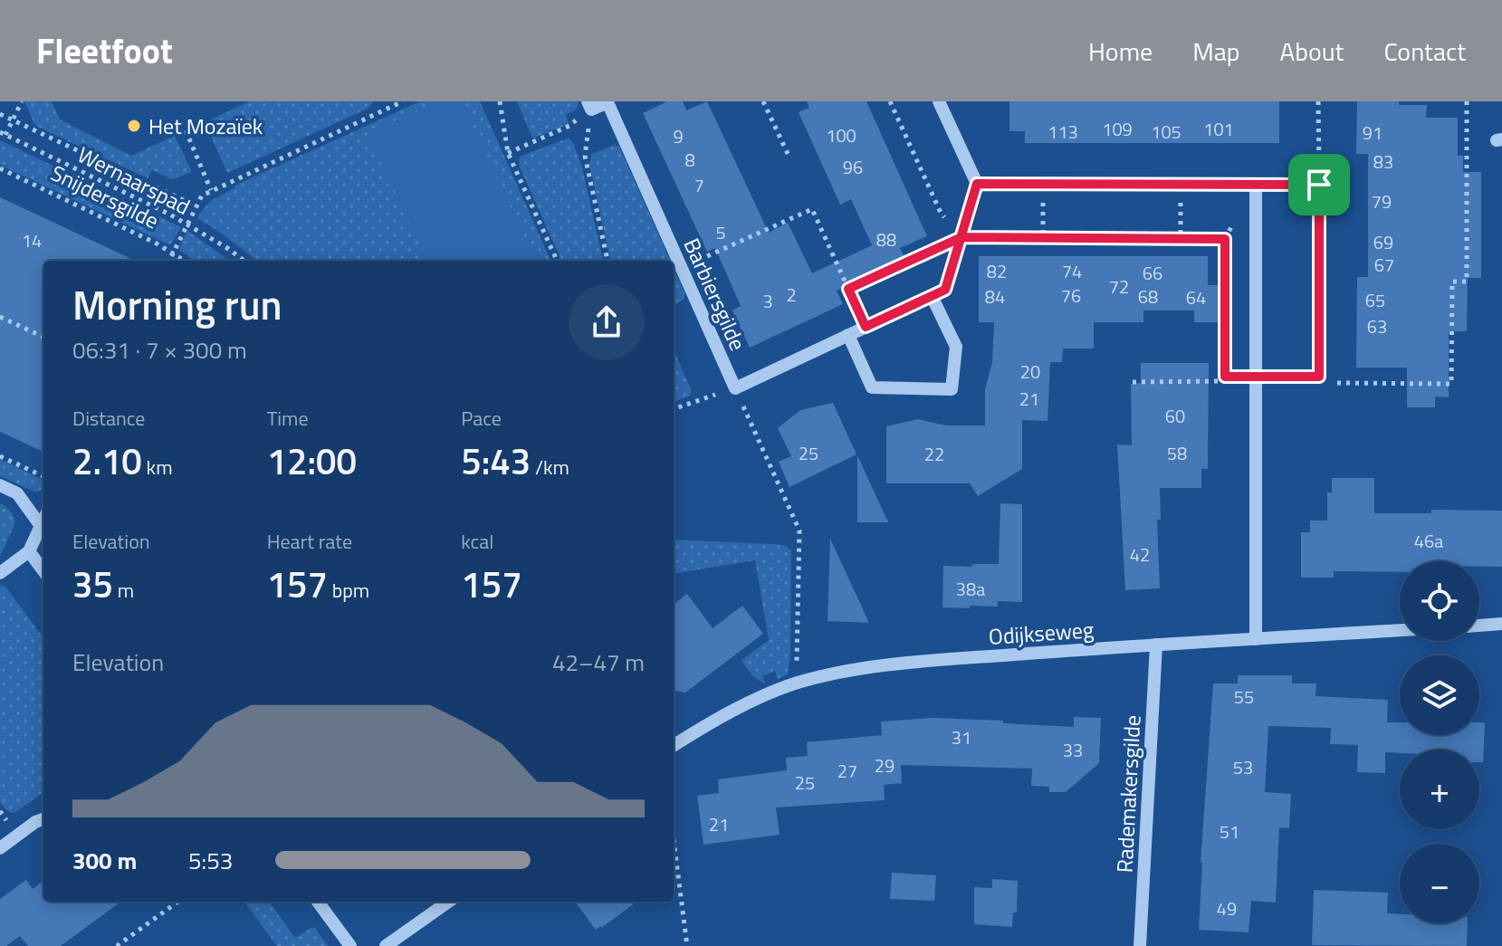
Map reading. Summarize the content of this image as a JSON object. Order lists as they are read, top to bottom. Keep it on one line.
{"streets":{"street":["Barbiersgilde","Odijkseweg","Rademakersgilde"],"path":["Wernaarspad","Snijdersgilde"]},"crossings":[["Odijkseweg","Rademakersgilde"]],"places":["Het Mozaïek"],"house_numbers":["109","101","113","105","91","100","9","8","83","96","7","79","5","88","14","69","67","82","74","66","72","2","76","84","68","64","65","3","63","20","21","60","25","58","22","46a","42","38a","55","31","33","29","53","27","25","21","51","49"],"page":{"header":"Fleetfoot","nav":["Home","Map","About","Contact"],"heading":["Morning run","06:31 · 7 × 300 m"],"stats":[["Distance","2.10 km"],["Time","12:00"],["Pace","5:43 /km"],["Elevation","35 m"],["Heart rate","157 bpm"],["kcal","157"]],"map_buttons":["+","−"],"chart":["Elevation","42–47 m"],"list":[{"name":"300 m","note":"5:53"}]}}
